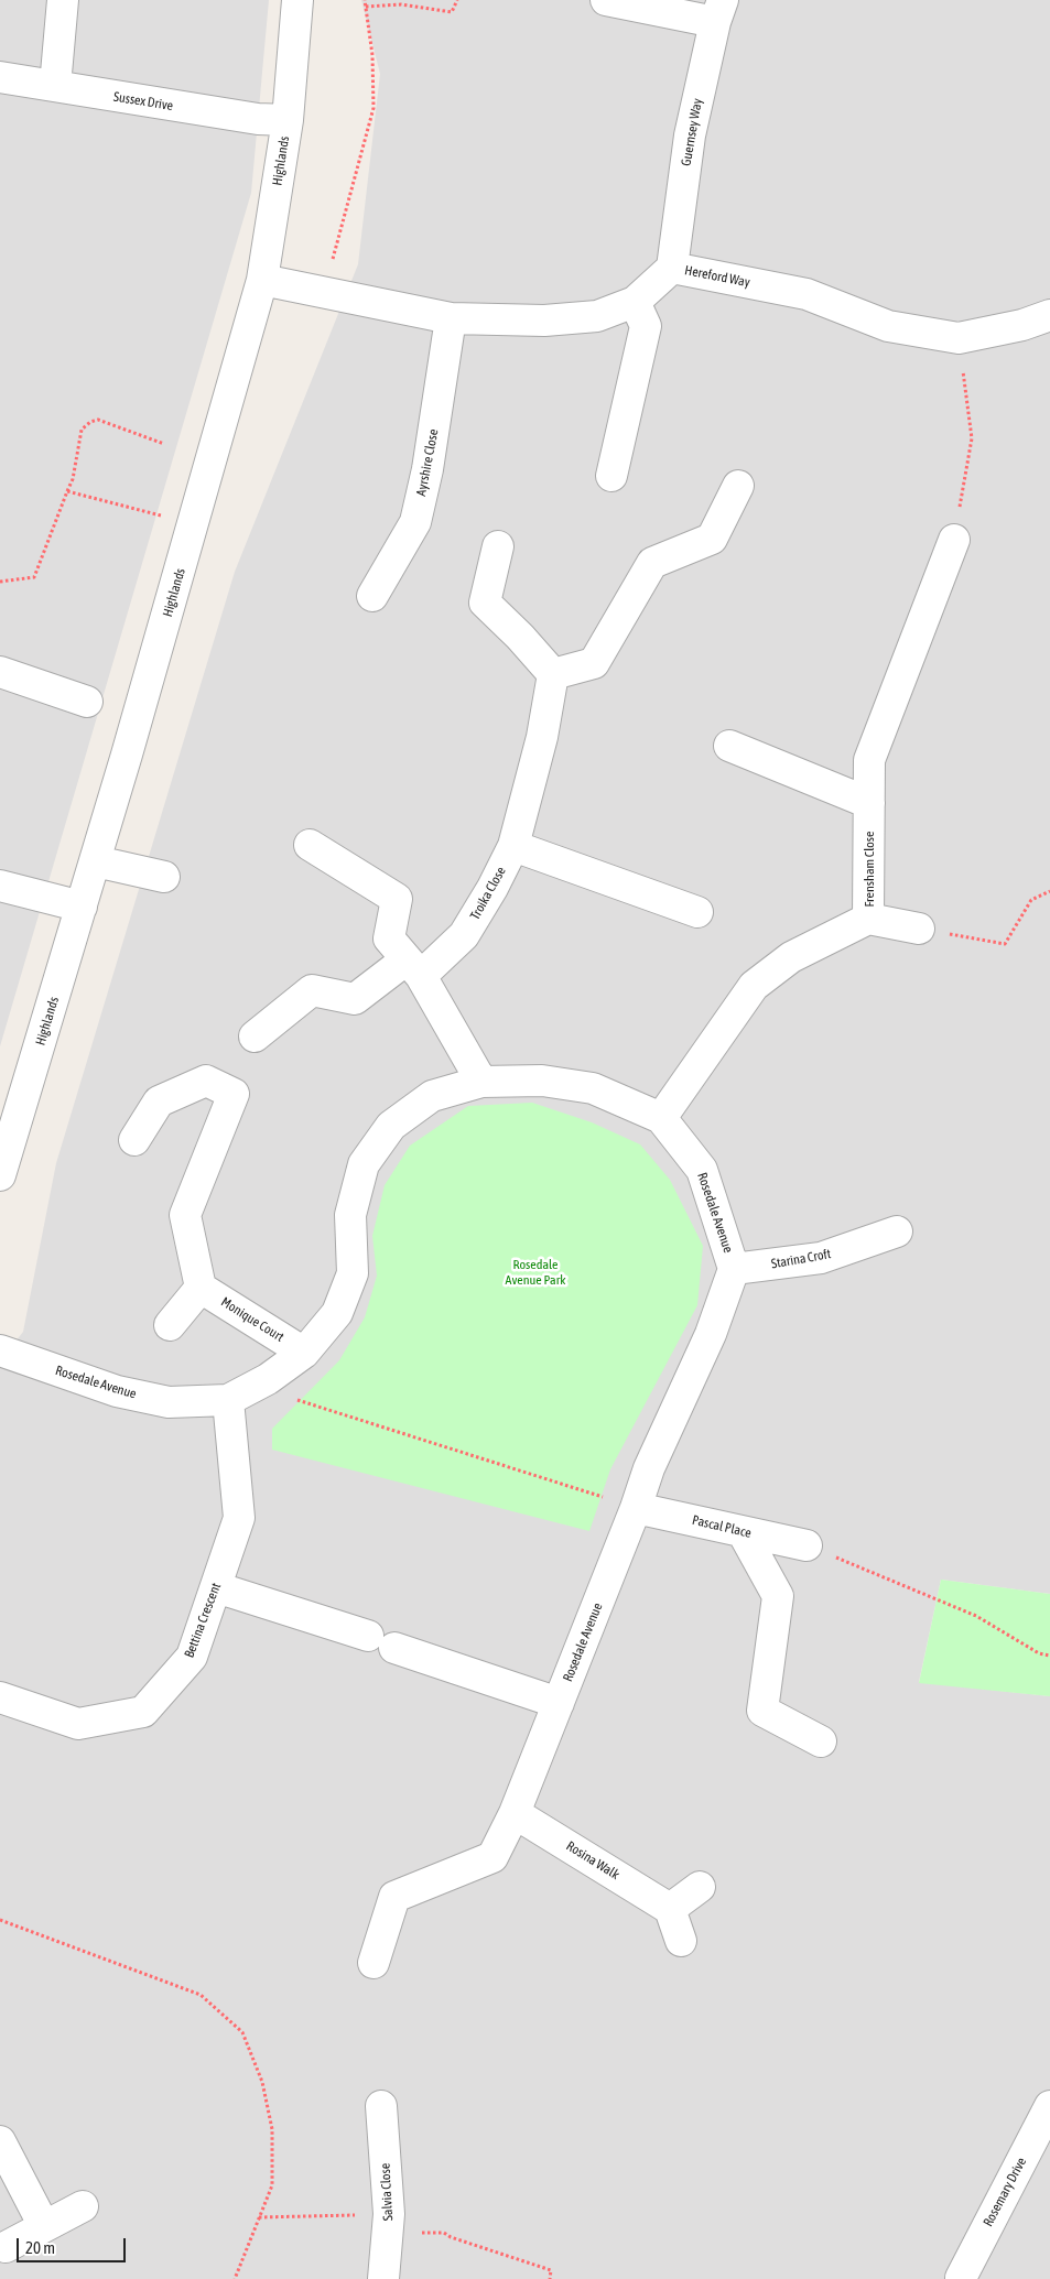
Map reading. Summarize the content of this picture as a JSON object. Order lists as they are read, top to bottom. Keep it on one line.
{"streets":{"street":["Sussex Drive","Guernsey Way","Highlands","Hereford Way","Ayrshire Close","Frensham Close","Troika Close","Rosedale Avenue","Starina Croft","Monique Court","Pascal Place","Bettina Crescent","Rosina Walk","Salvia Close","Rosemary Drive"]},"crossings":[["Sussex Drive","Highlands"],["Guernsey Way","Hereford Way"],["Highlands","Hereford Way"],["Hereford Way","Ayrshire Close"],["Frensham Close","Rosedale Avenue"],["Rosedale Avenue","Starina Croft"],["Rosedale Avenue","Monique Court"],["Rosedale Avenue","Pascal Place"],["Rosedale Avenue","Bettina Crescent"],["Rosedale Avenue","Rosina Walk"]],"parks":["Rosedale Avenue Park"],"scale_bar":"20 m"}
